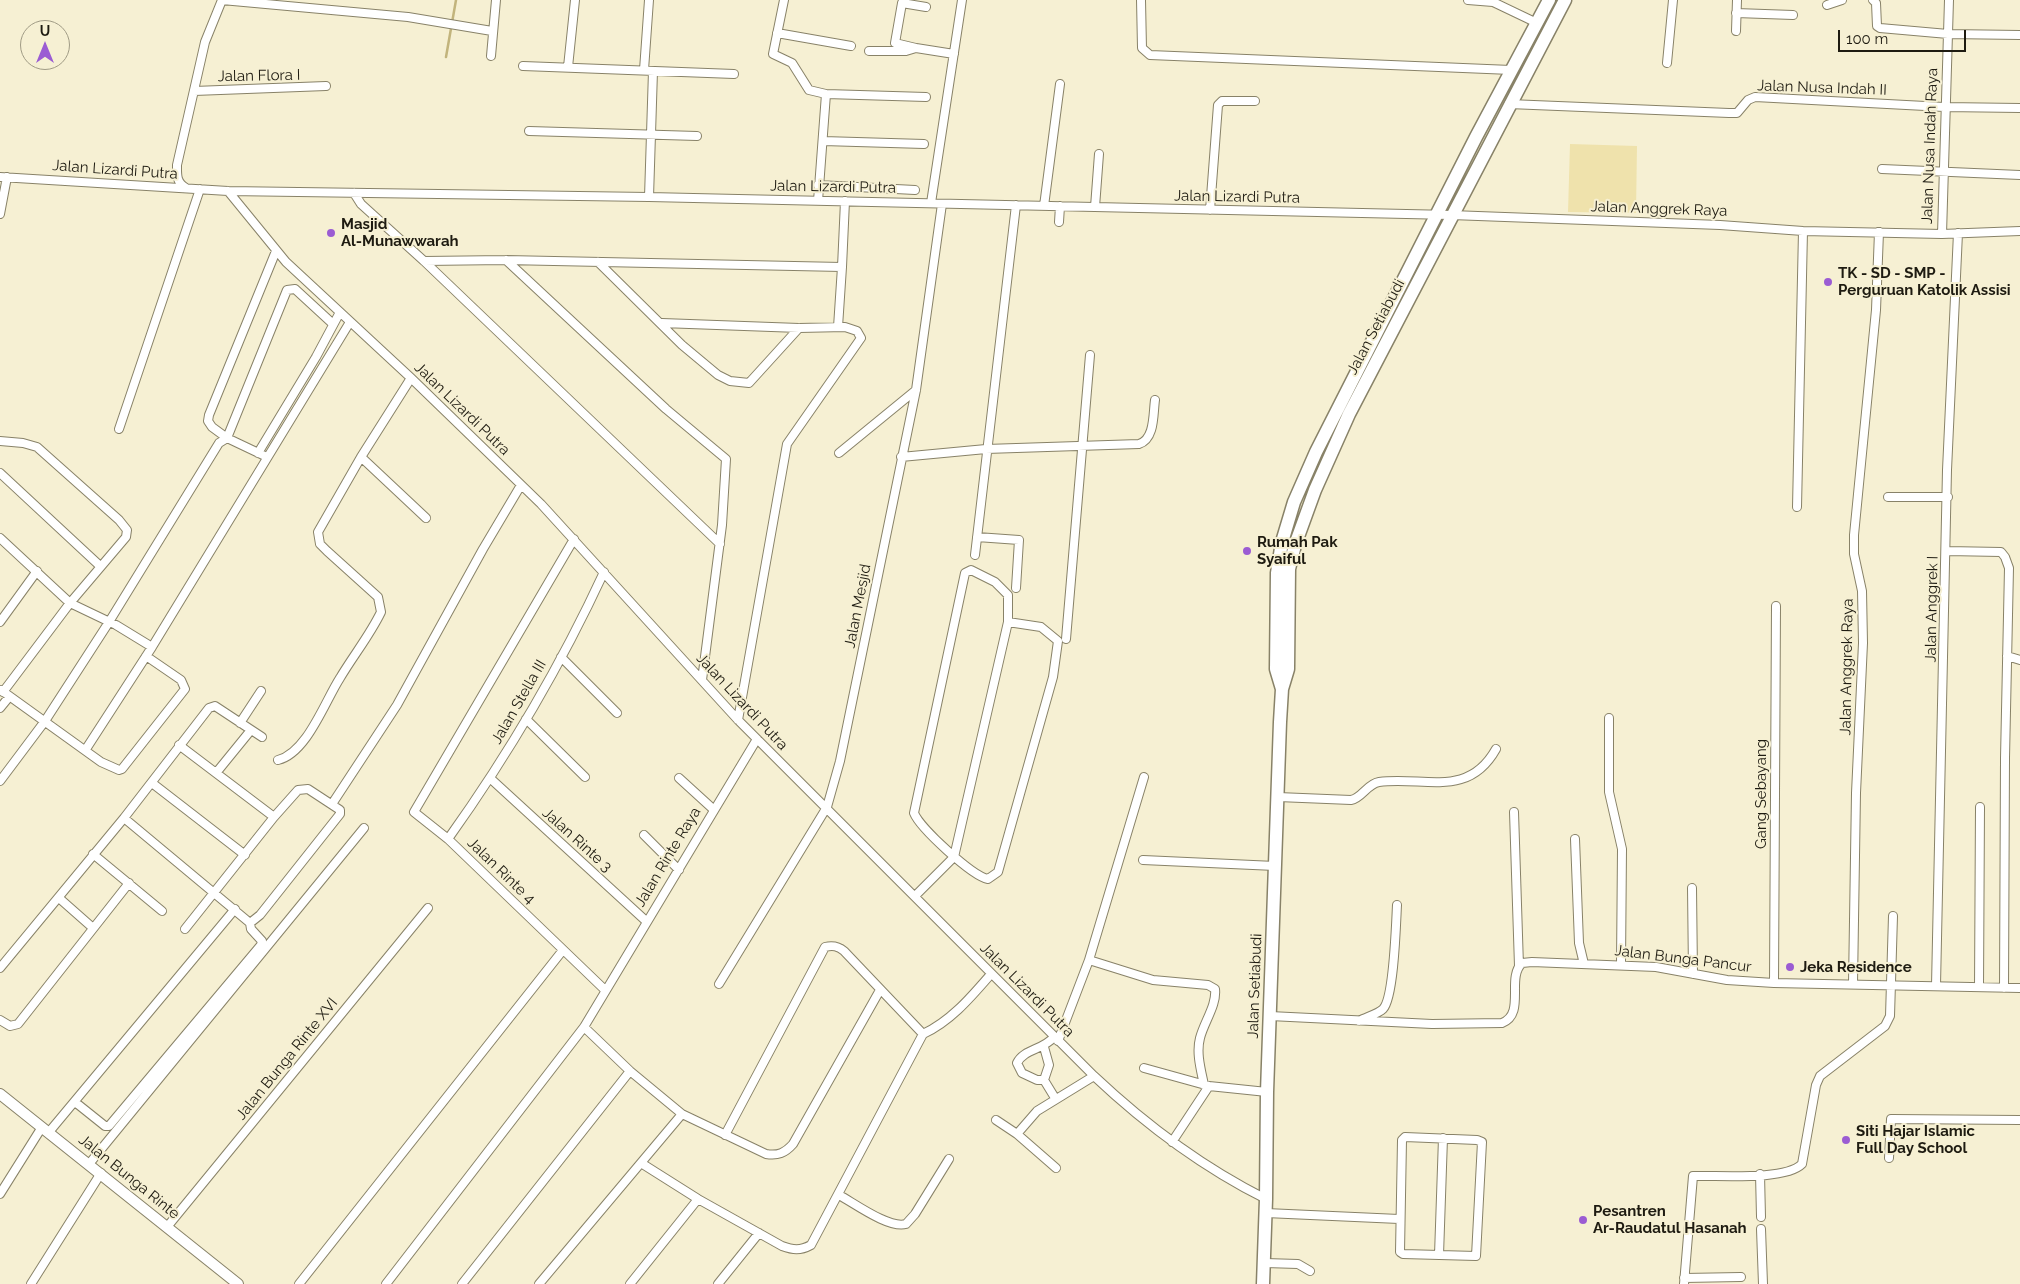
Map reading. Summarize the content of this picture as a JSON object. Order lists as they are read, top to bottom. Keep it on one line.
{"streets":{"main road":["Jalan Setiabudi"],"street":["Jalan Flora I","Jalan Nusa Indah II","Jalan Nusa Indah Raya","Jalan Lizardi Putra","Jalan Anggrek Raya","Jalan Mesjid","Jalan Anggrek I","Jalan Stella III","Gang Sebayang","Jalan Rinte 3","Jalan Rinte Raya","Jalan Rinte 4","Jalan Bunga Pancur","Jalan Bunga Rinte XVI","Jalan Bunga Rinte"]},"crossings":[["Jalan Nusa Indah II","Jalan Nusa Indah Raya"],["Jalan Nusa Indah II","Jalan Setiabudi"],["Jalan Nusa Indah Raya","Jalan Anggrek Raya"],["Jalan Lizardi Putra","Jalan Anggrek Raya"],["Jalan Lizardi Putra","Jalan Setiabudi"],["Jalan Lizardi Putra","Jalan Mesjid"],["Jalan Lizardi Putra","Jalan Stella III"],["Jalan Lizardi Putra","Jalan Rinte Raya"],["Jalan Lizardi Putra","Jalan Rinte 4"],["Jalan Anggrek Raya","Jalan Setiabudi"],["Jalan Anggrek Raya","Jalan Anggrek I"],["Jalan Anggrek Raya","Jalan Bunga Pancur"],["Jalan Anggrek I","Jalan Bunga Pancur"],["Jalan Stella III","Jalan Rinte 3"],["Jalan Stella III","Jalan Rinte 4"],["Gang Sebayang","Jalan Bunga Pancur"],["Jalan Rinte 3","Jalan Rinte Raya"],["Jalan Rinte Raya","Jalan Rinte 4"],["Jalan Bunga Rinte XVI","Jalan Bunga Rinte"]],"places":["Masjid Al-Munawwarah","TK - SD - SMP - Perguruan Katolik Assisi","Rumah Pak Syaiful","Jeka Residence","Siti Hajar Islamic Full Day School","Pesantren Ar-Raudatul Hasanah"],"scale_bar":"100 m","north":"top"}
